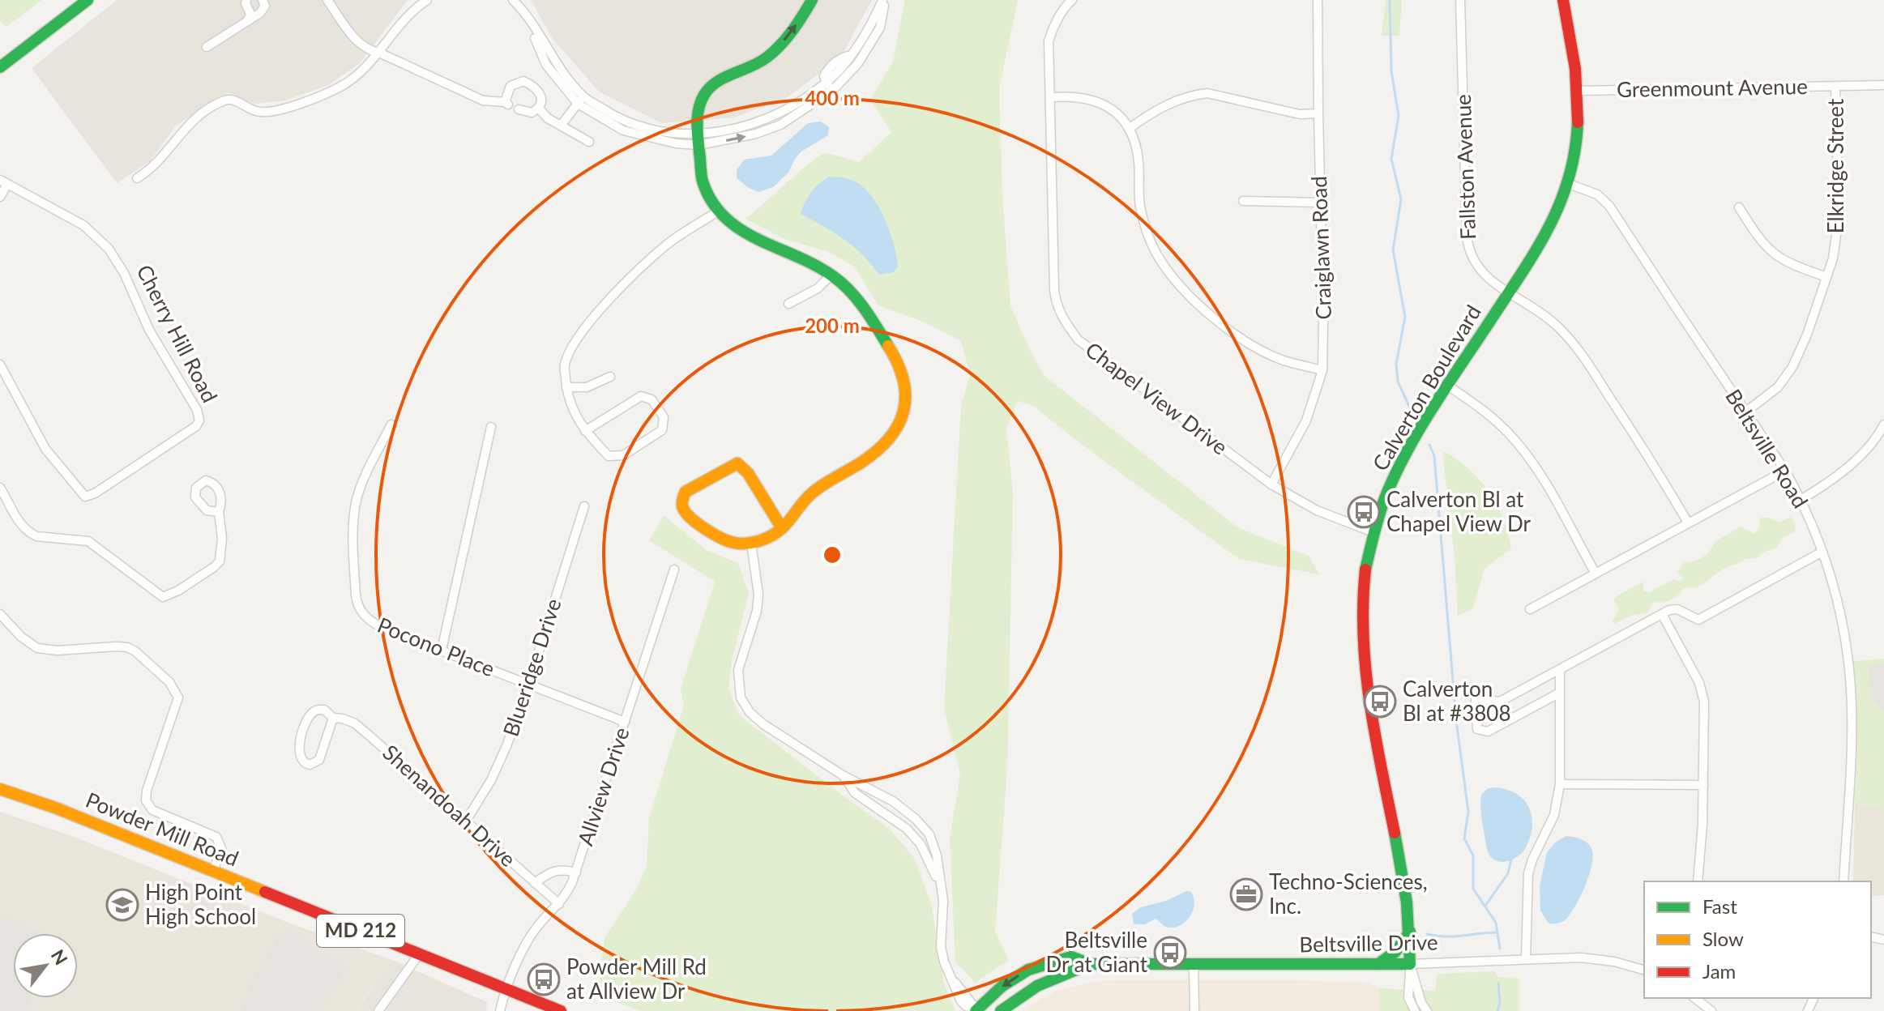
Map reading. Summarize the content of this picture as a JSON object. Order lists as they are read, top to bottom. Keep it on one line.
{"streets":{"street":["Greenmount Avenue","Elkridge Street","Fallston Avenue","Craiglawn Road","Cherry Hill Road","Calverton Boulevard","Chapel View Drive","Beltsville Road","Pocono Place","Blueridge Drive","Allview Drive","Shenandoah Drive","Powder Mill Road","MD 212","Beltsville Drive"]},"crossings":[["Greenmount Avenue","Elkridge Street"],["Greenmount Avenue","Calverton Boulevard"],["Elkridge Street","Beltsville Road"],["Fallston Avenue","Calverton Boulevard"],["Craiglawn Road","Chapel View Drive"],["Calverton Boulevard","Chapel View Drive"],["Calverton Boulevard","Beltsville Road"],["Calverton Boulevard","Beltsville Drive"],["Pocono Place","Blueridge Drive"],["Pocono Place","Allview Drive"],["Blueridge Drive","Shenandoah Drive"],["Allview Drive","Shenandoah Drive"],["Allview Drive","Powder Mill Road"]],"places":{"bus stop":["Calverton Bl at Chapel View Dr","Calverton Bl at #3808","Beltsville Dr at Giant","Powder Mill Rd at Allview Dr"],"office":["Techno-Sciences, Inc."],"school or university":["High Point High School"]},"legend":["Fast","Slow","Jam"],"north":"top right","rings":["400 m","200 m"]}
